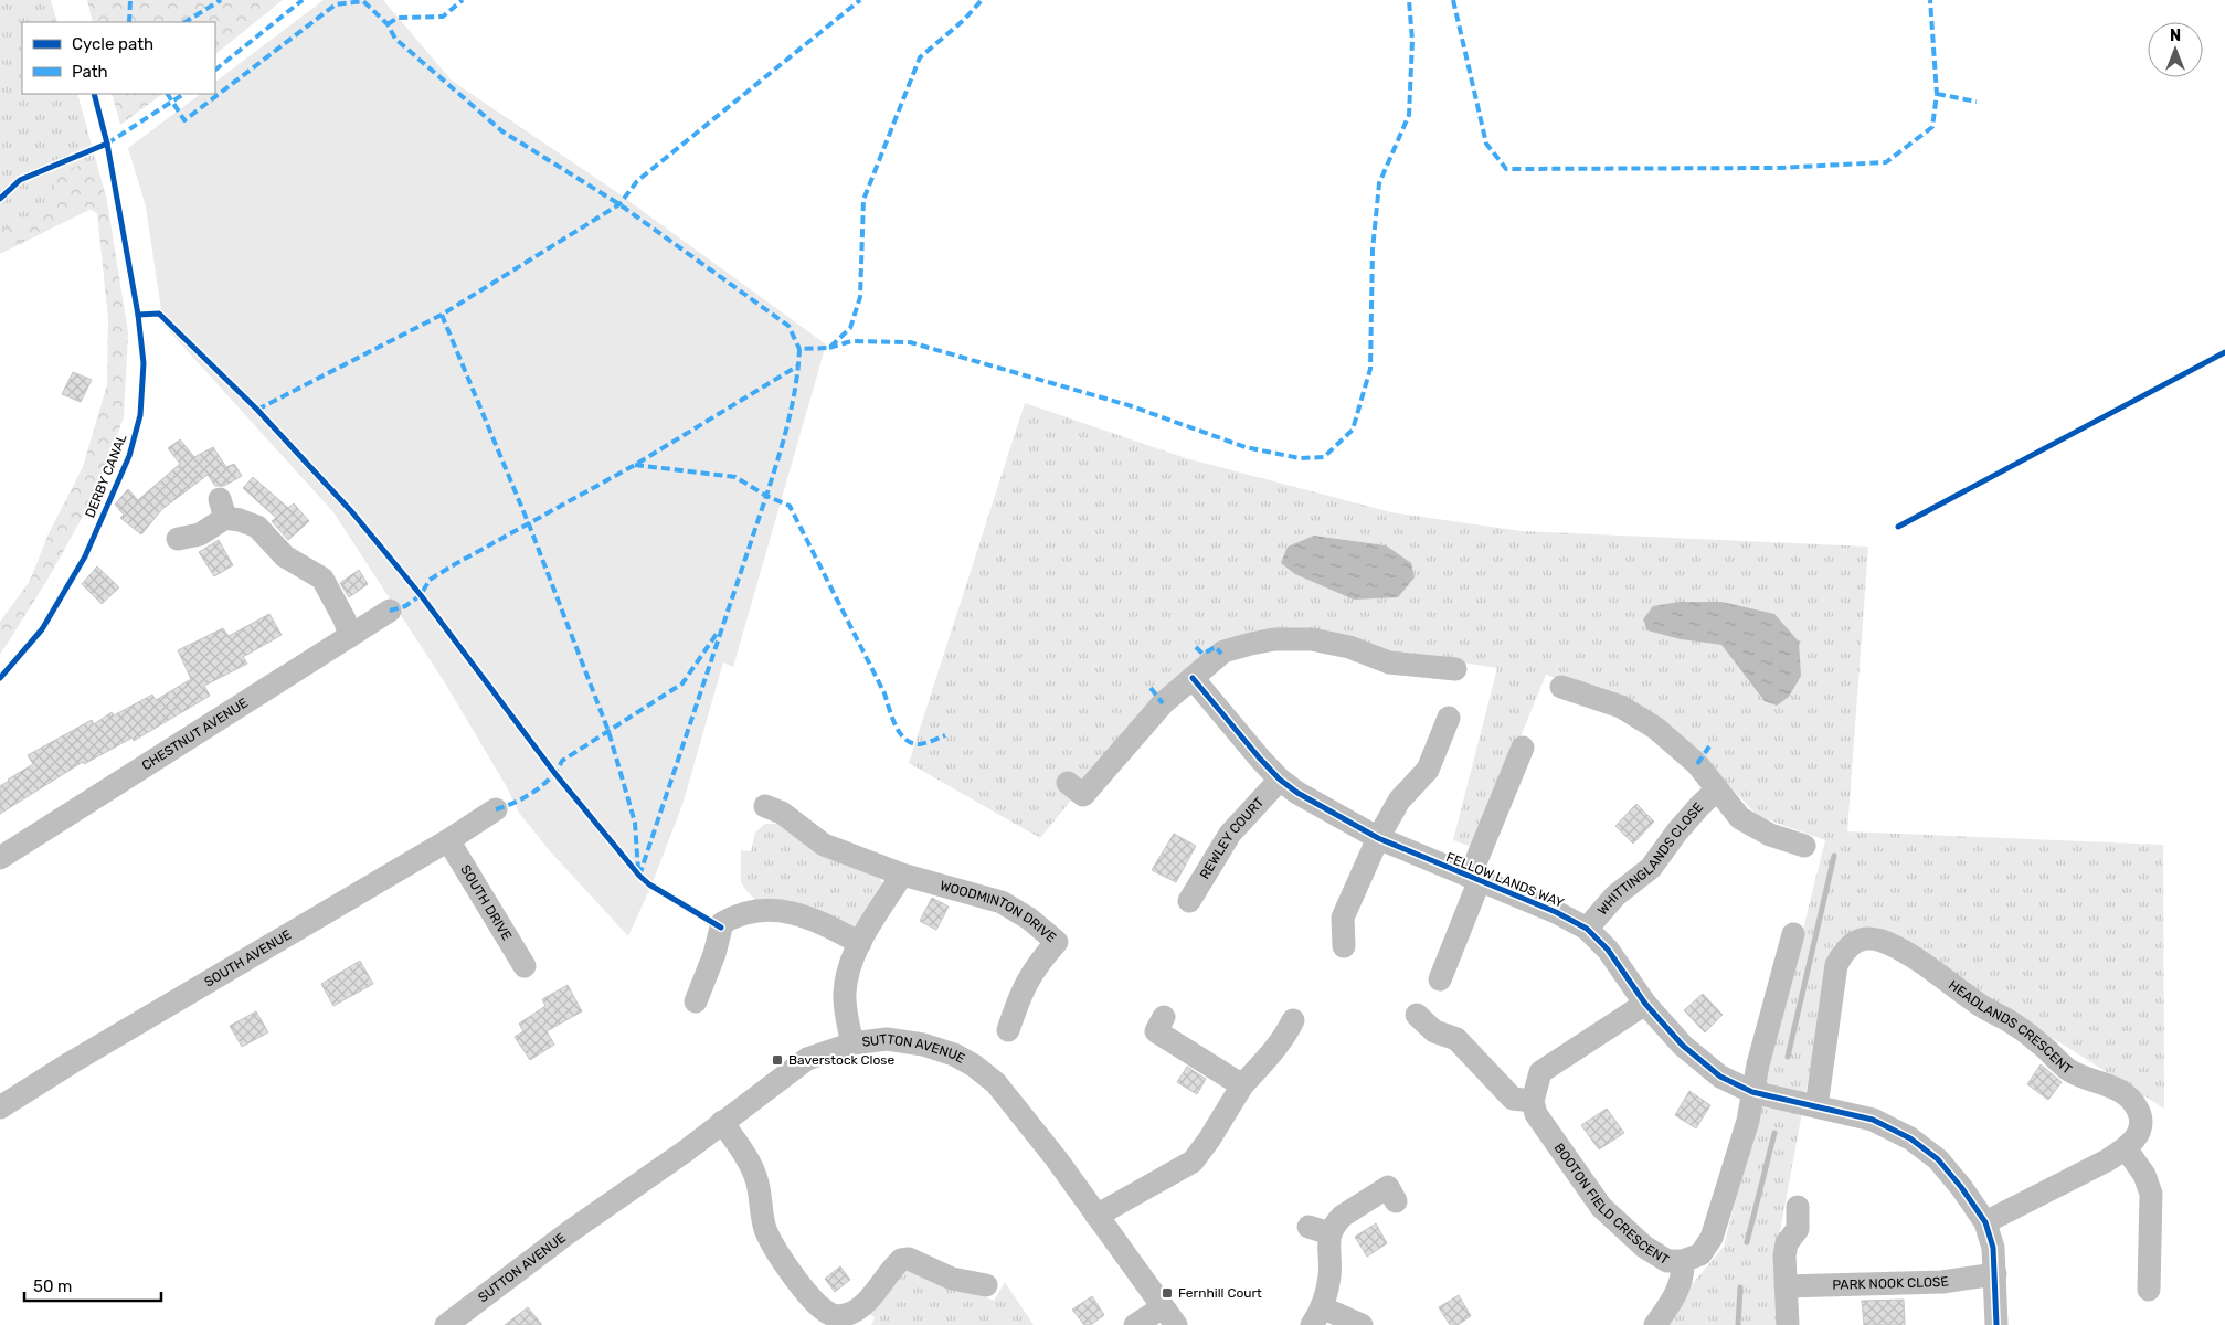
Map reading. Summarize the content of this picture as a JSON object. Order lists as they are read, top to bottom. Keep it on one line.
{"streets":{"street":["CHESTNUT AVENUE","REWLEY COURT","WHITTINGLANDS CLOSE","FELLOW LANDS WAY","SOUTH DRIVE","WOODMINTON DRIVE","SOUTH AVENUE","HEADLANDS CRESCENT","SUTTON AVENUE","BOOTON FIELD CRESCENT","PARK NOOK CLOSE"],"cycle path":["DERBY CANAL"]},"crossings":[["REWLEY COURT","FELLOW LANDS WAY"],["WHITTINGLANDS CLOSE","FELLOW LANDS WAY"],["FELLOW LANDS WAY","HEADLANDS CRESCENT"],["FELLOW LANDS WAY","BOOTON FIELD CRESCENT"],["FELLOW LANDS WAY","PARK NOOK CLOSE"],["SOUTH DRIVE","SOUTH AVENUE"]],"places":{"transit":["Baverstock Close","Fernhill Court"]},"legend":["Cycle path","Path"],"scale_bar":"50 m","north":"top"}
